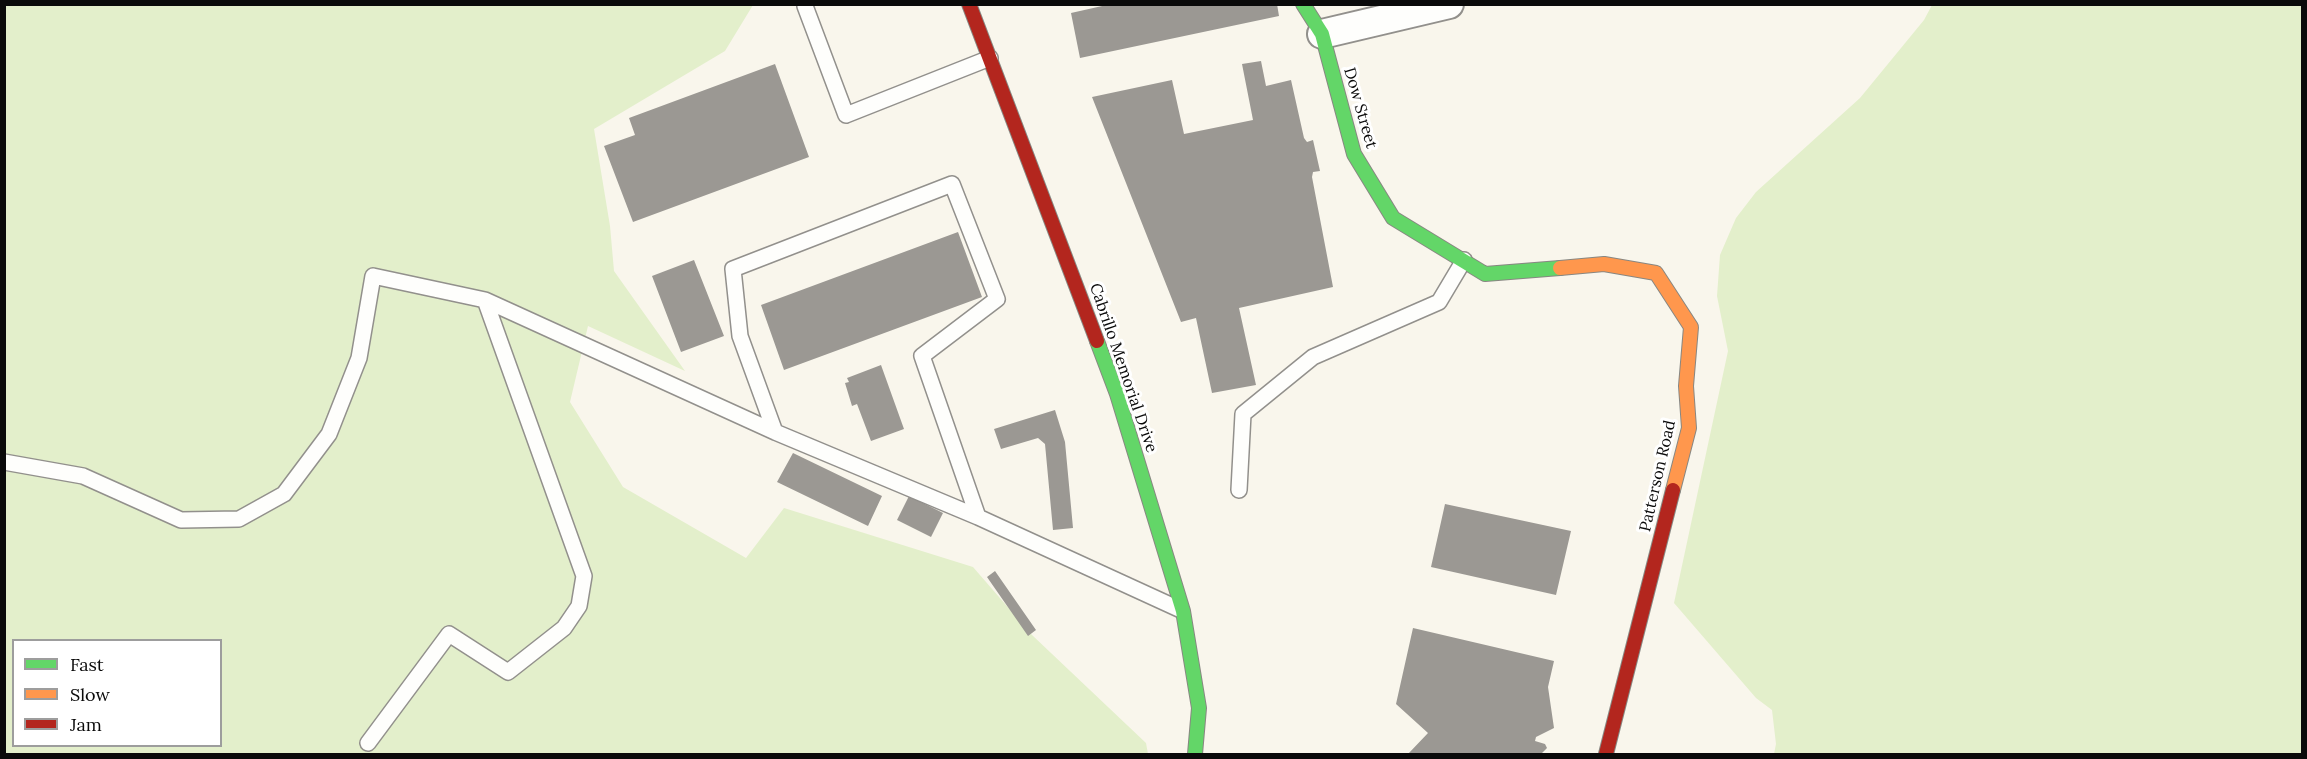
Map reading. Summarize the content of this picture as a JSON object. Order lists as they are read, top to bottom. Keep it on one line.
{"streets":{"street":["Dow Street","Cabrillo Memorial Drive","Patterson Road"]},"crossings":[["Dow Street","Patterson Road"]],"legend":["Fast","Slow","Jam"]}
